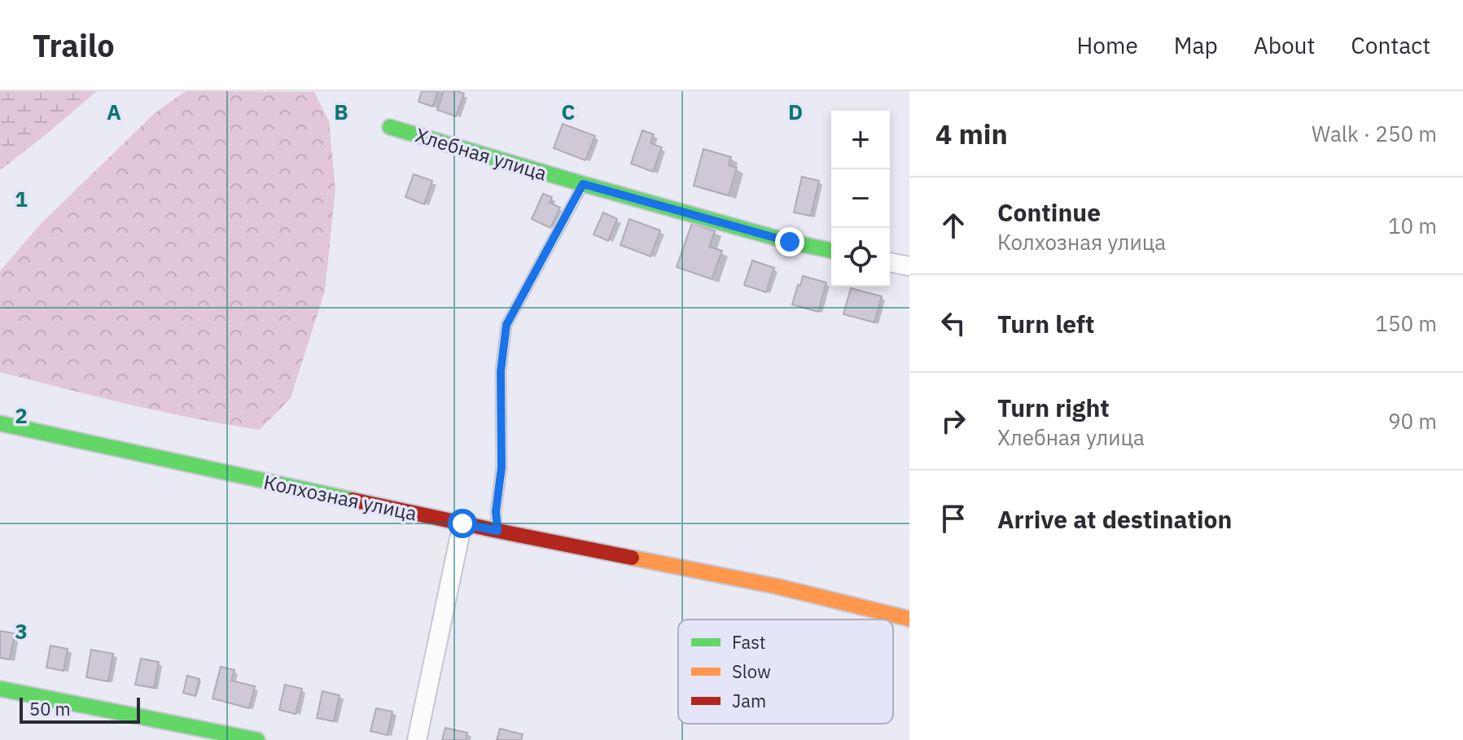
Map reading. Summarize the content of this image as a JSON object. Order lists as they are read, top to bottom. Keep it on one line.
{"streets":{"street":["Хлебная улица","Колхозная улица"]},"legend":["Fast","Slow","Jam"],"scale_bar":"50 m","page":{"header":"Trailo","nav":["Home","Map","About","Contact"],"heading":["4 min","Walk · 250 m"],"map_buttons":["+","−"],"list":[["Continue","Колхозная улица","10 m"],["Turn left","150 m"],["Turn right","Хлебная улица","90 m"],"Arrive at destination"],"scale":"50 m"},"grid":{"columns":["A","B","C","D"],"rows":["1","2","3"]}}
